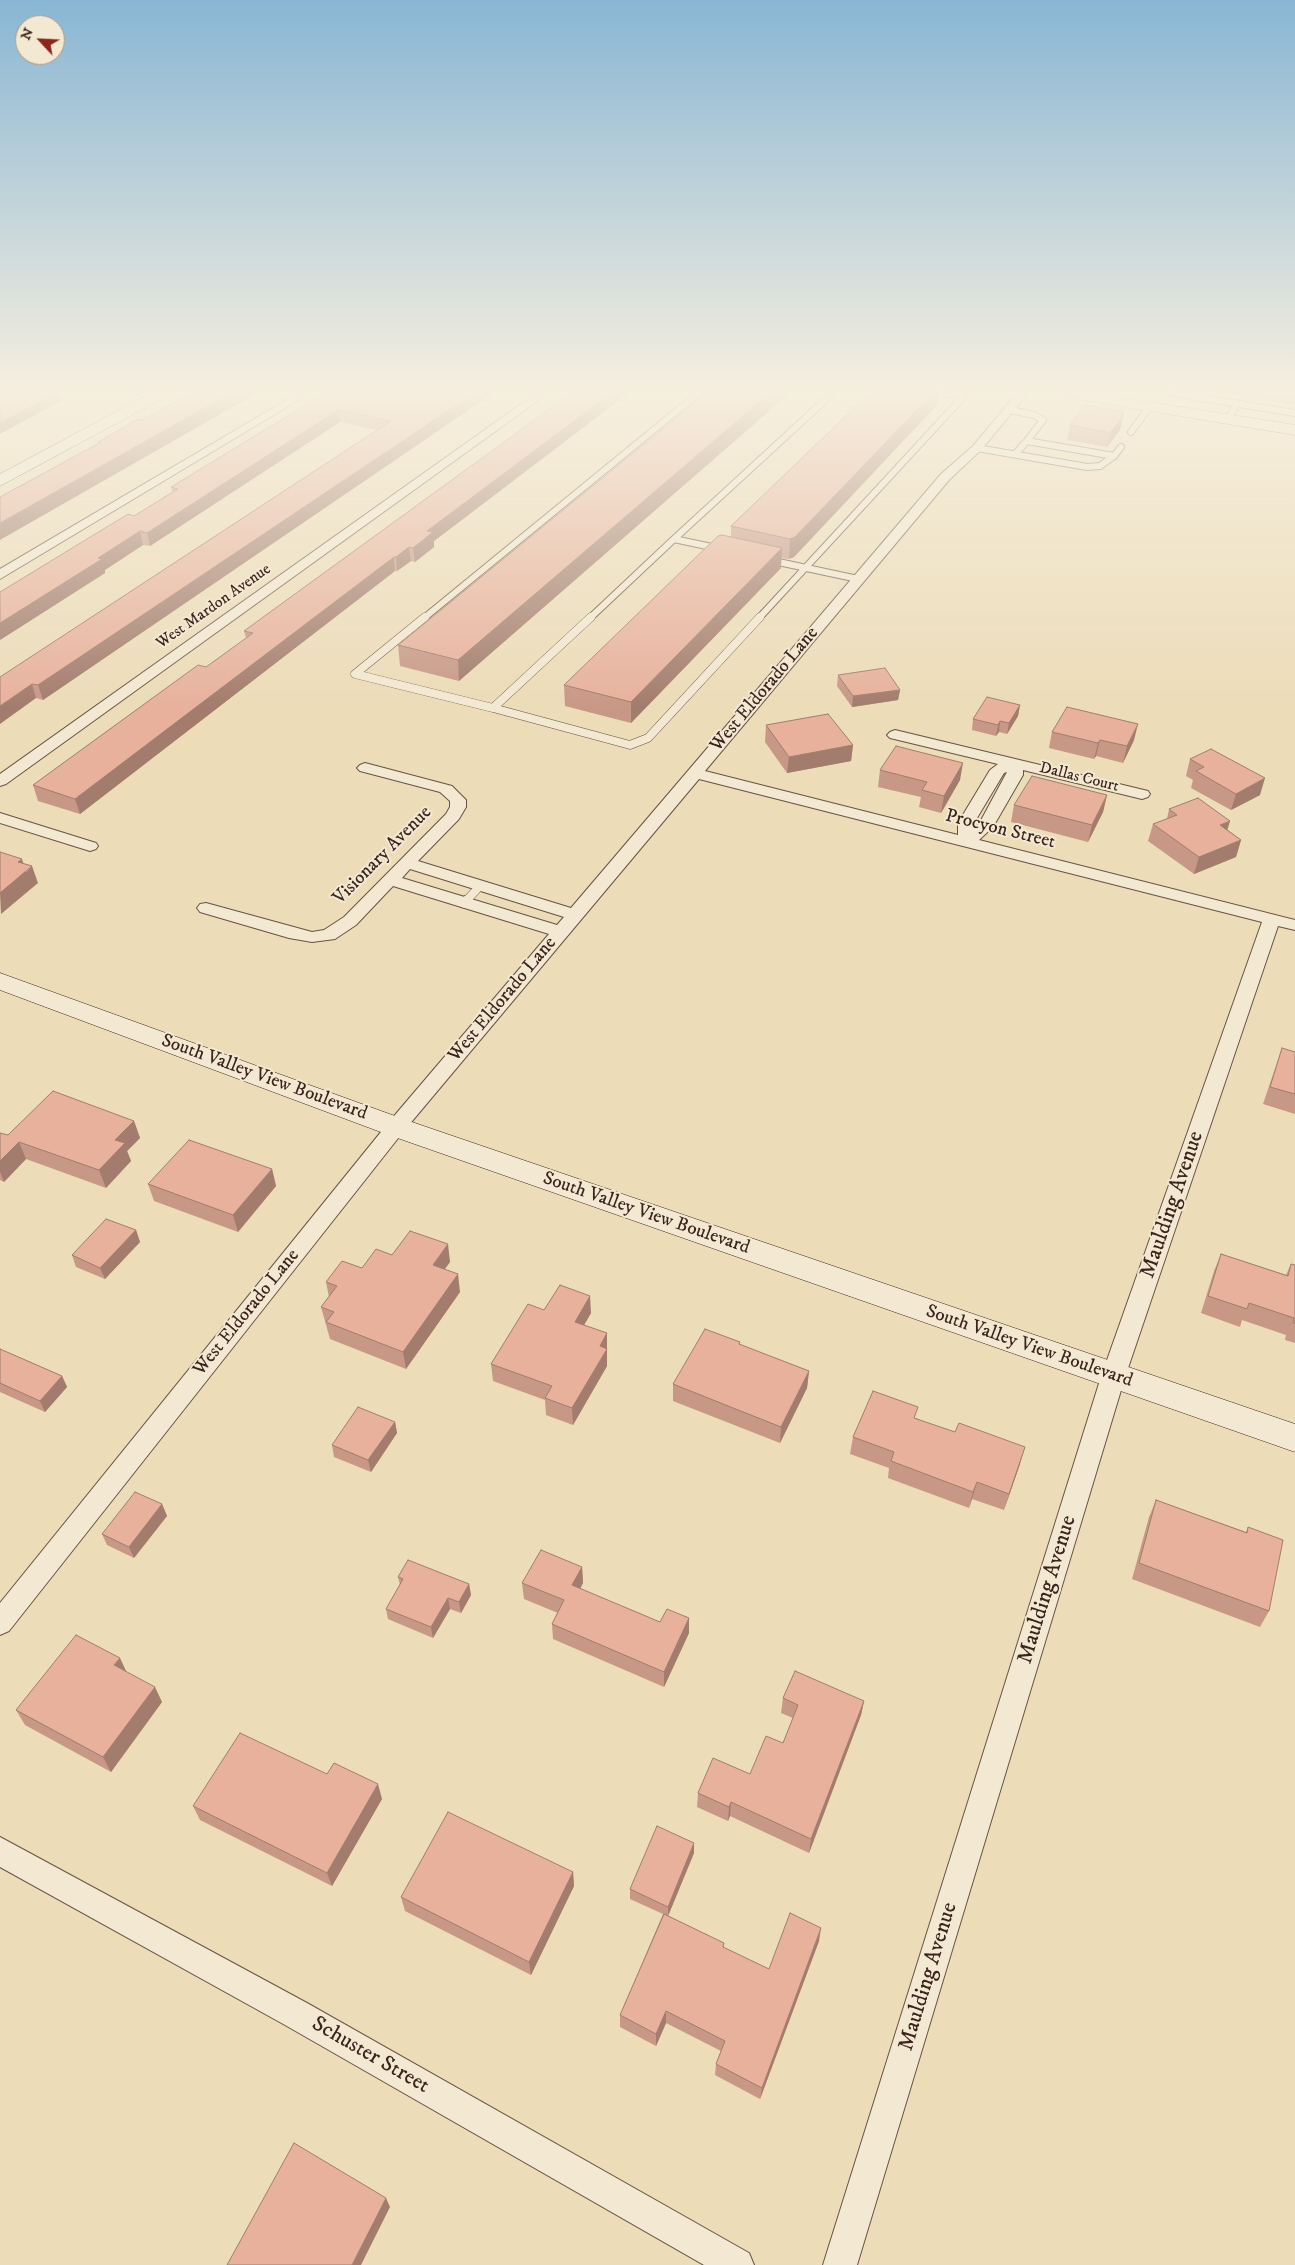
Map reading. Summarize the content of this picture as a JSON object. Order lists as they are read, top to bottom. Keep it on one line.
{"streets":{"main road":["South Valley View Boulevard"],"street":["West Mardon Avenue","West Eldorado Lane","Dallas Court","Procyon Street","Visionary Avenue","Maulding Avenue","Schuster Street"]},"crossings":[["West Eldorado Lane","Procyon Street"],["West Eldorado Lane","South Valley View Boulevard"],["Dallas Court","Procyon Street"],["Procyon Street","Maulding Avenue"],["South Valley View Boulevard","Maulding Avenue"]],"north":"top left"}
